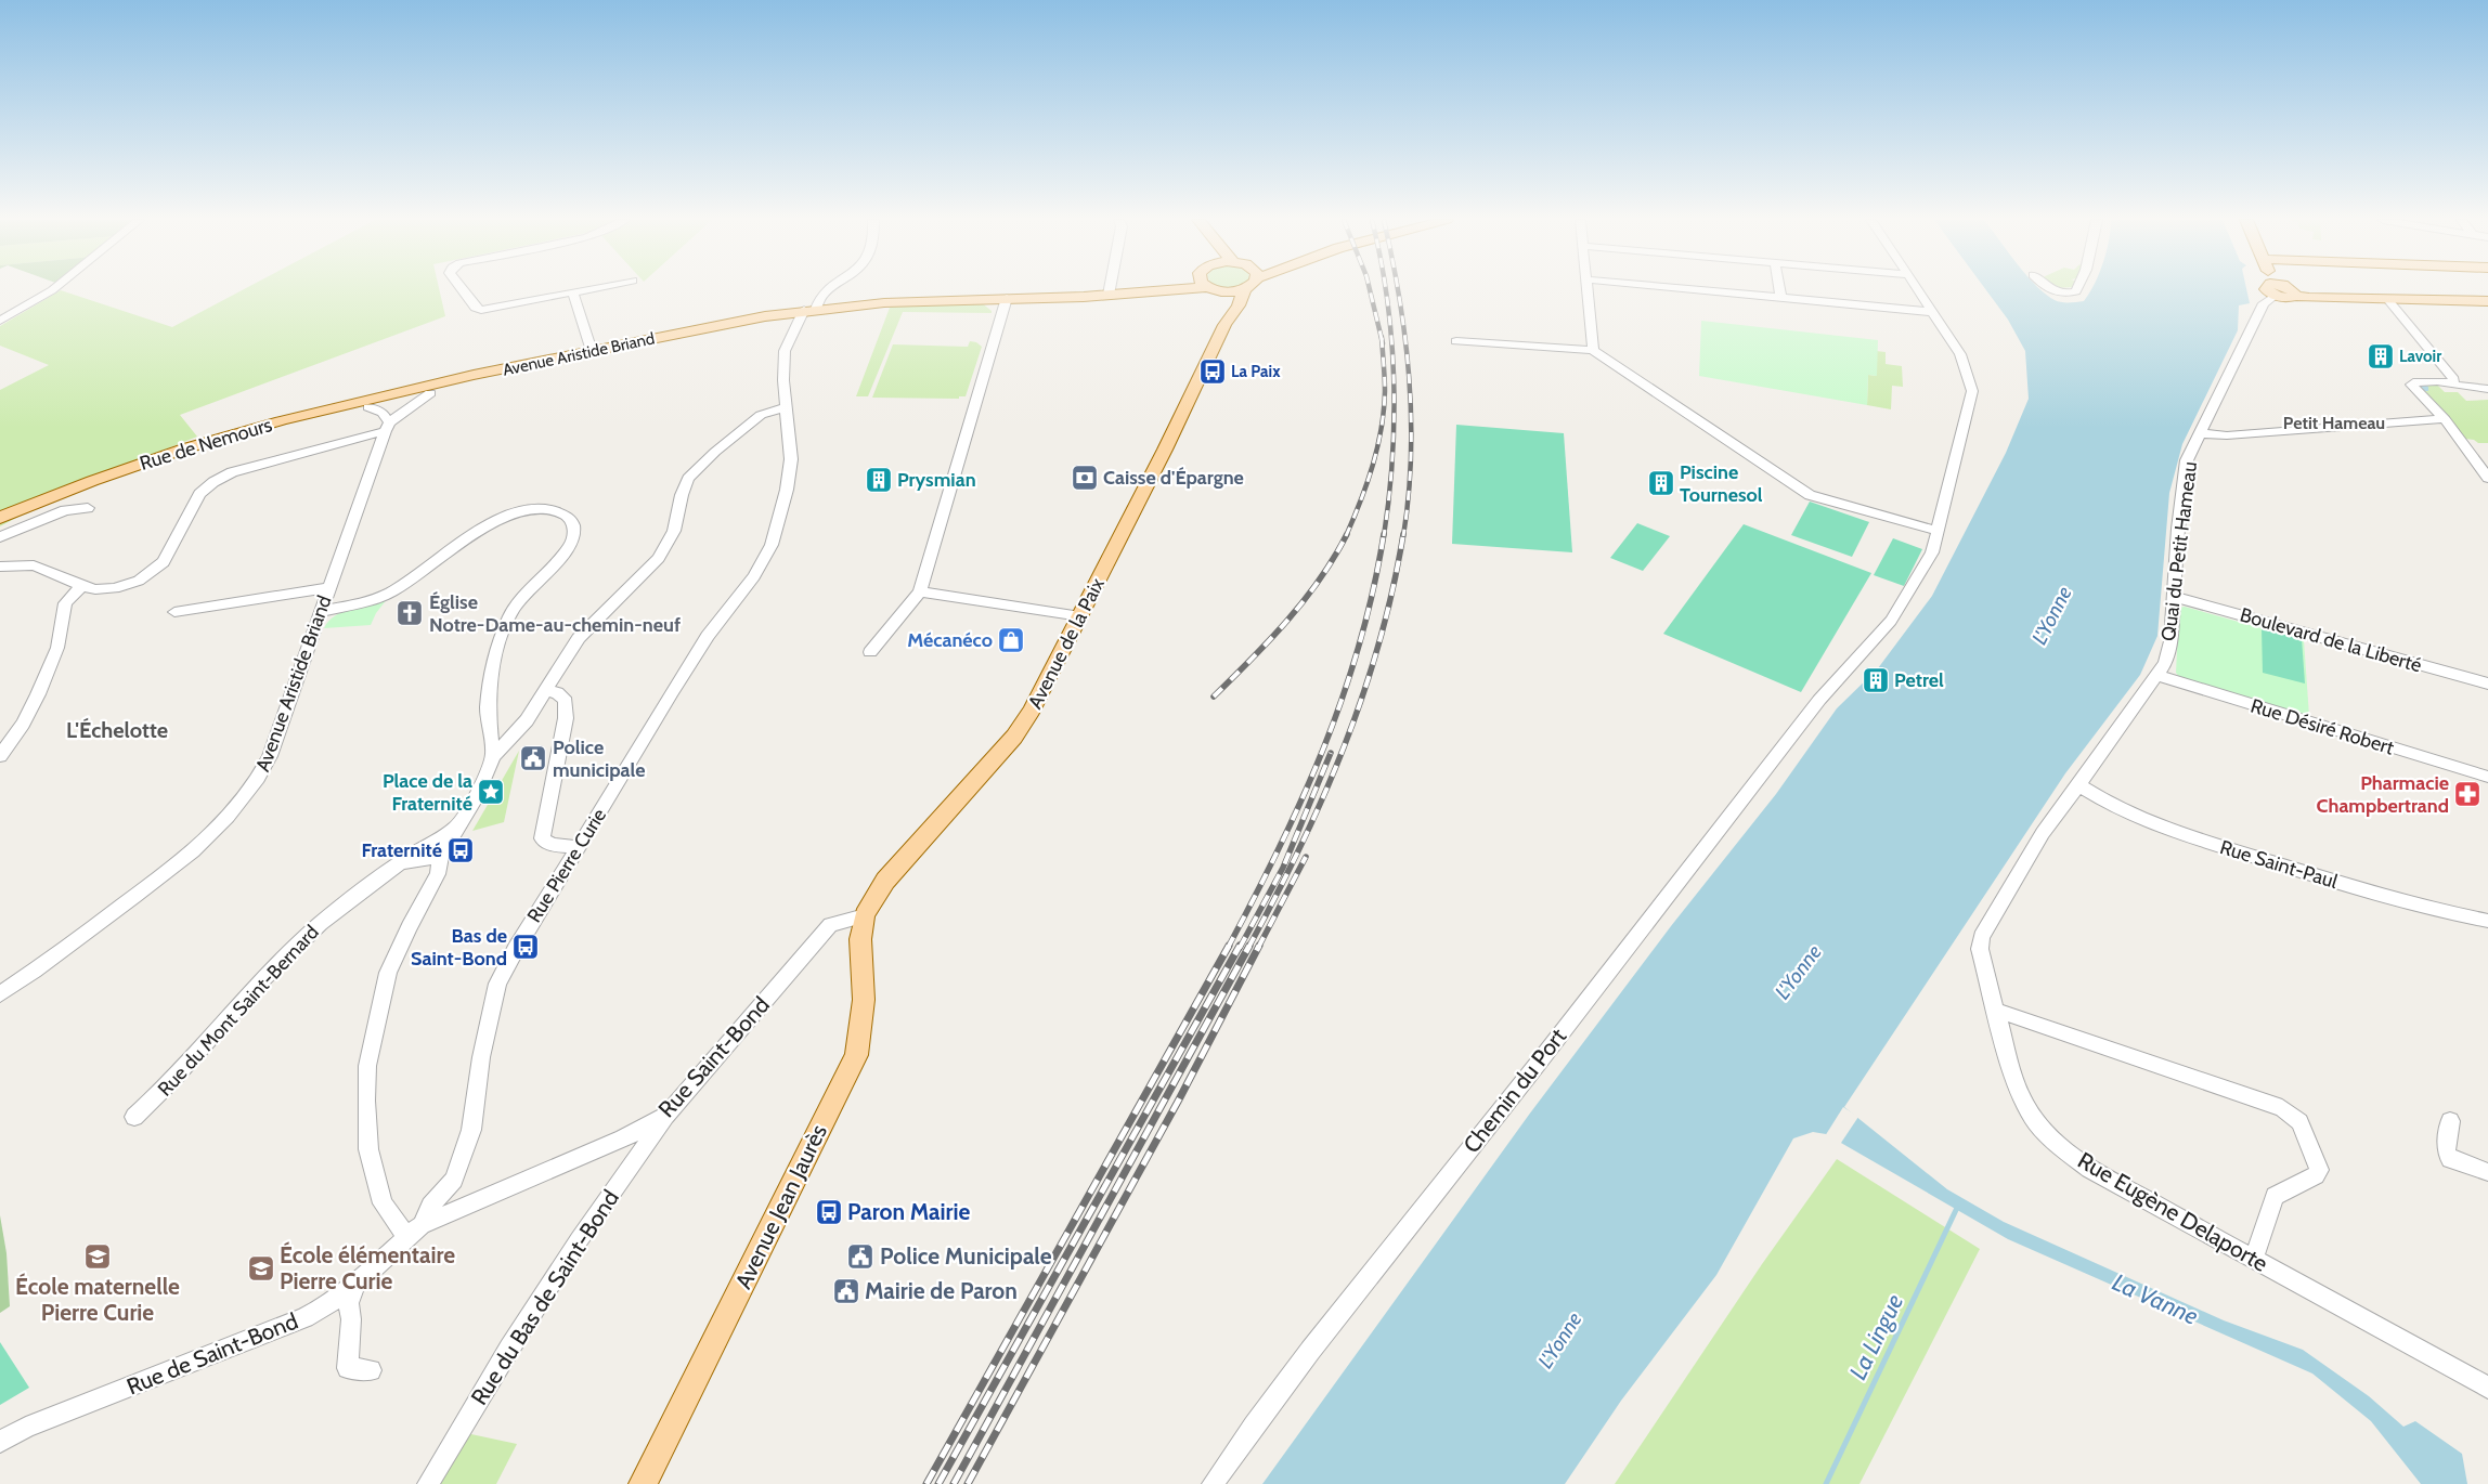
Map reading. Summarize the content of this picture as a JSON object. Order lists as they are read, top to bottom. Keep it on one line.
{"streets":{"main road":["Avenue Aristide Briand","Rue de Nemours","Avenue de la Paix","Avenue Jean Jaurès"],"street":["Quai du Petit Hameau","Boulevard de la Liberté","Rue Désiré Robert","Rue Saint-Paul","Rue Pierre Curie","Rue du Mont Saint-Bernard","Rue Saint-Bond","Chemin du Port","Rue Eugène Delaporte","Rue du Bas de Saint-Bond","Rue de Saint-Bond"]},"crossings":[["Avenue Aristide Briand","Rue de Nemours"],["Avenue Aristide Briand","Rue Pierre Curie"],["Quai du Petit Hameau","Boulevard de la Liberté"],["Quai du Petit Hameau","Rue Désiré Robert"],["Quai du Petit Hameau","Rue Saint-Paul"],["Quai du Petit Hameau","Rue Eugène Delaporte"],["Avenue de la Paix","Rue Saint-Bond"],["Avenue de la Paix","Avenue Jean Jaurès"],["Rue Pierre Curie","Rue Saint-Bond"],["Rue Pierre Curie","Rue de Saint-Bond"],["Rue Saint-Bond","Avenue Jean Jaurès"],["Rue Saint-Bond","Rue du Bas de Saint-Bond"],["Rue Saint-Bond","Rue de Saint-Bond"]],"districts":["Petit Hameau","L'Échelotte"],"water":["L'Yonne","La Vanne","La Lingue"],"places":{"building":["Lavoir","Prysmian","Piscine Tournesol","Petrel"],"bus stop":["La Paix","Fraternité","Bas de Saint-Bond","Paron Mairie"],"bank":["Caisse d'Épargne"],"church":["Église Notre-Dame-au-chemin-neuf"],"shop":["Mécanéco"],"public building":["Police municipale","Police Municipale","Mairie de Paron"],"place":["Place de la Fraternité"],"pharmacy":["Pharmacie Champbertrand"],"school or university":["École maternelle Pierre Curie","École élémentaire Pierre Curie"]}}
